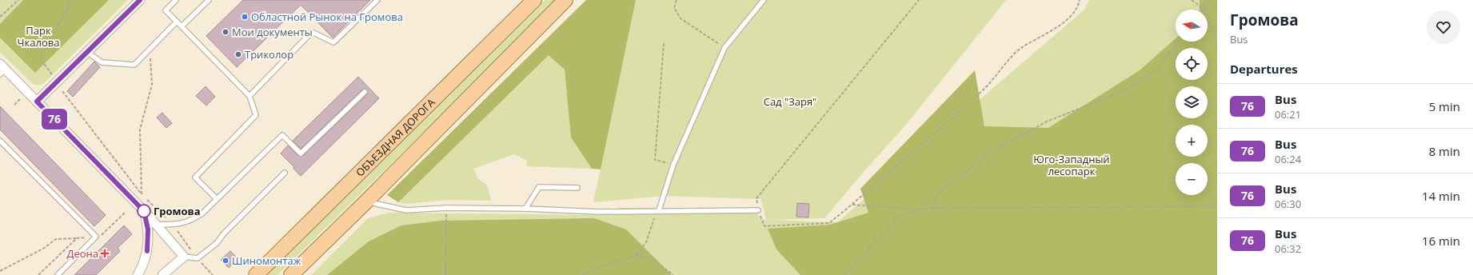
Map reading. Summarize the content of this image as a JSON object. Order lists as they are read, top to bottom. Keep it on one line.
{"streets":{"main road":["ОБЪЕЗДНАЯ ДОРОГА"]},"parks":["Парк Чкалова","Сад \"Заря\"","Юго-Западный лесопарк"],"places":{"other":["Областной Рынок на Громова","Мои документы","Триколор","Громова","Шиномонтаж"],"health":["Деона"]},"lines":["bus line 76"],"north":"left","page":{"on_map":"76","heading":[["Громова","Bus"],"Departures"],"map_buttons":["+","−"],"list":[{"mark":"76","name":"Bus","note":"06:21","value":"5 min"},{"mark":"76","name":"Bus","note":"06:24","value":"8 min"},{"mark":"76","name":"Bus","note":"06:30","value":"14 min"},{"mark":"76","name":"Bus","note":"06:32","value":"16 min"}]}}
